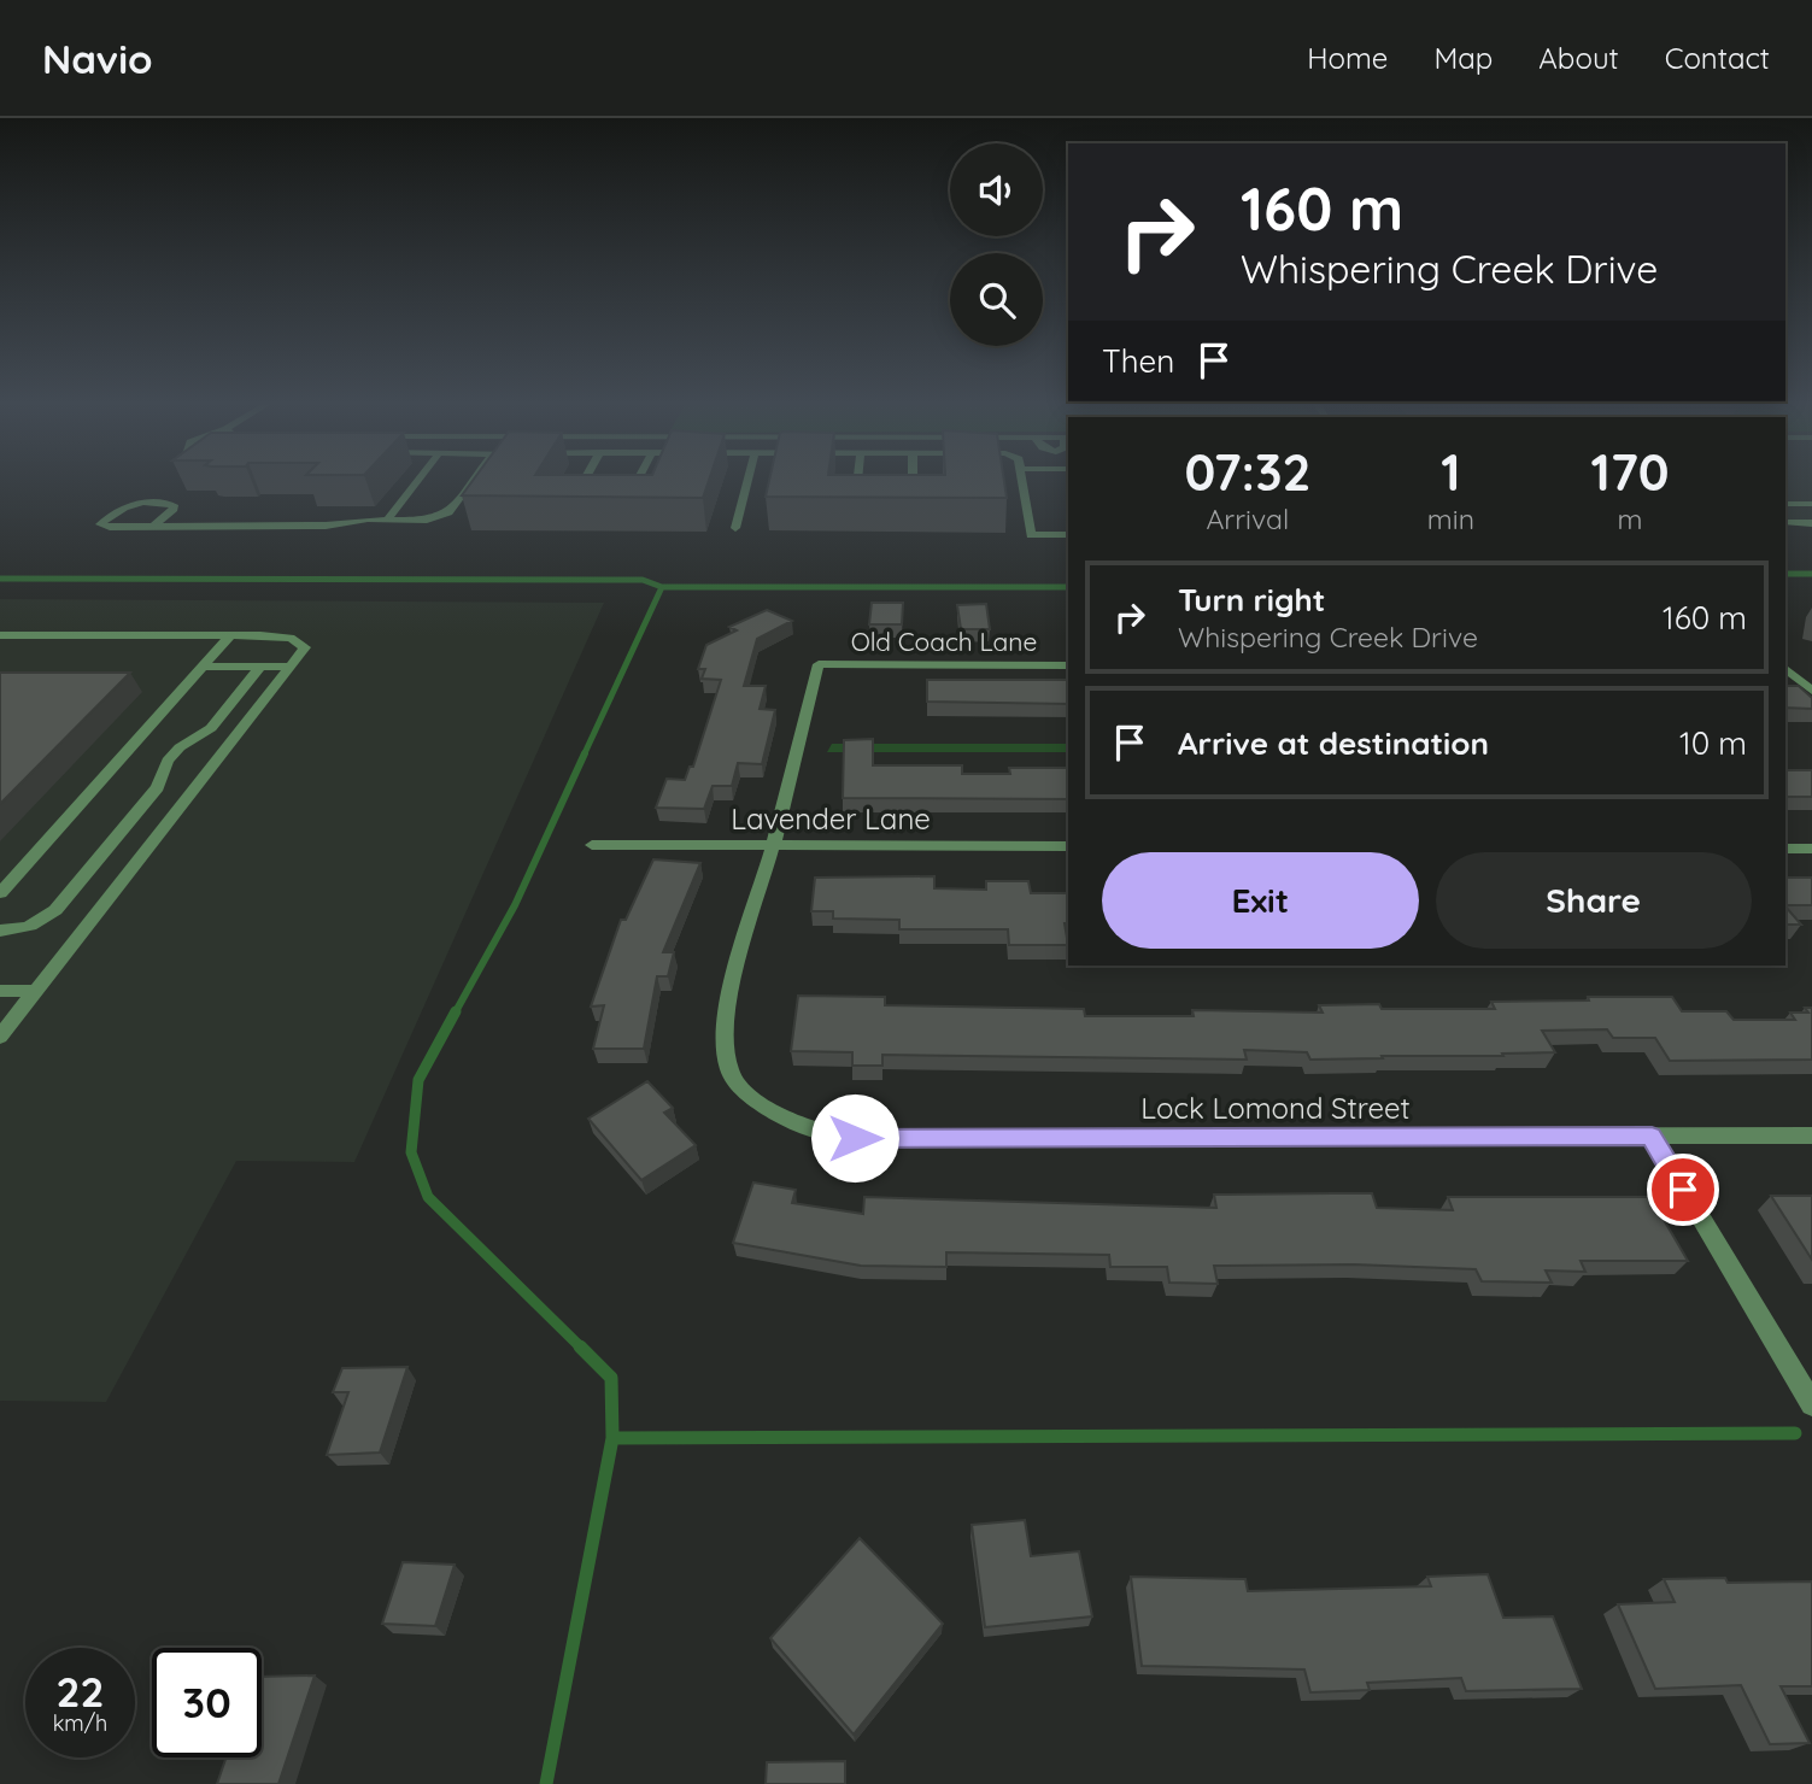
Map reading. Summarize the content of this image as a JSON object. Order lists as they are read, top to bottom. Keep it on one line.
{"streets":{"street":["Old Coach Lane","Lavender Lane","Lock Lomond Street"]},"crossings":[["Old Coach Lane","Lavender Lane"],["Old Coach Lane","Lock Lomond Street"],["Lavender Lane","Lock Lomond Street"]],"page":{"header":"Navio","nav":["Home","Map","About","Contact"],"turn":["160 m","Whispering Creek Drive"],"then":"Then","eta":["07:32","Arrival","1","min","170","m"],"list":[{"name":"Turn right","note":"Whispering Creek Drive","value":"160 m"},{"name":"Arrive at destination","value":"10 m"}],"buttons":["Exit","Share"],"speed":"22 km/h","limit":"30"}}
